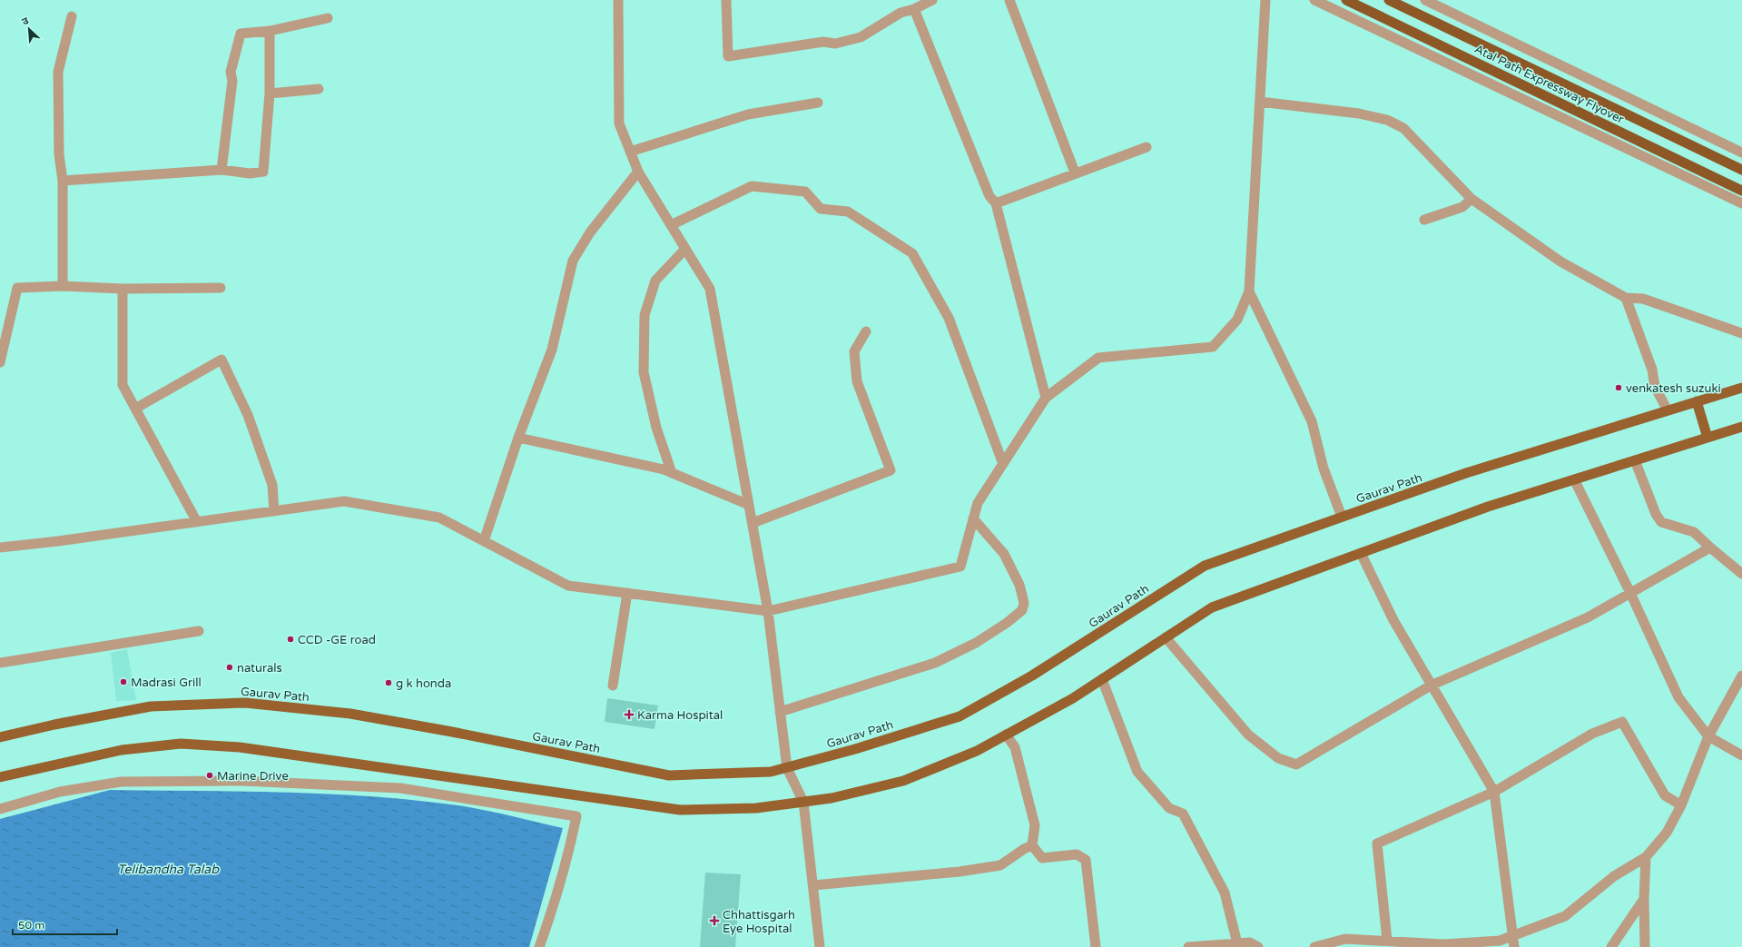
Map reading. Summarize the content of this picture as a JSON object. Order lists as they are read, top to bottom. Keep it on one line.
{"streets":{"highway":["Atal Path Expressway Flyover"],"main road":["Gaurav Path"]},"water":["Telibandha Talab"],"places":{"other":["venkatesh suzuki","CCD -GE road","naturals","Madrasi Grill","g k honda","Marine Drive"],"health":["Karma Hospital","Chhattisgarh Eye Hospital"]},"scale_bar":"50 m","north":"top left"}
